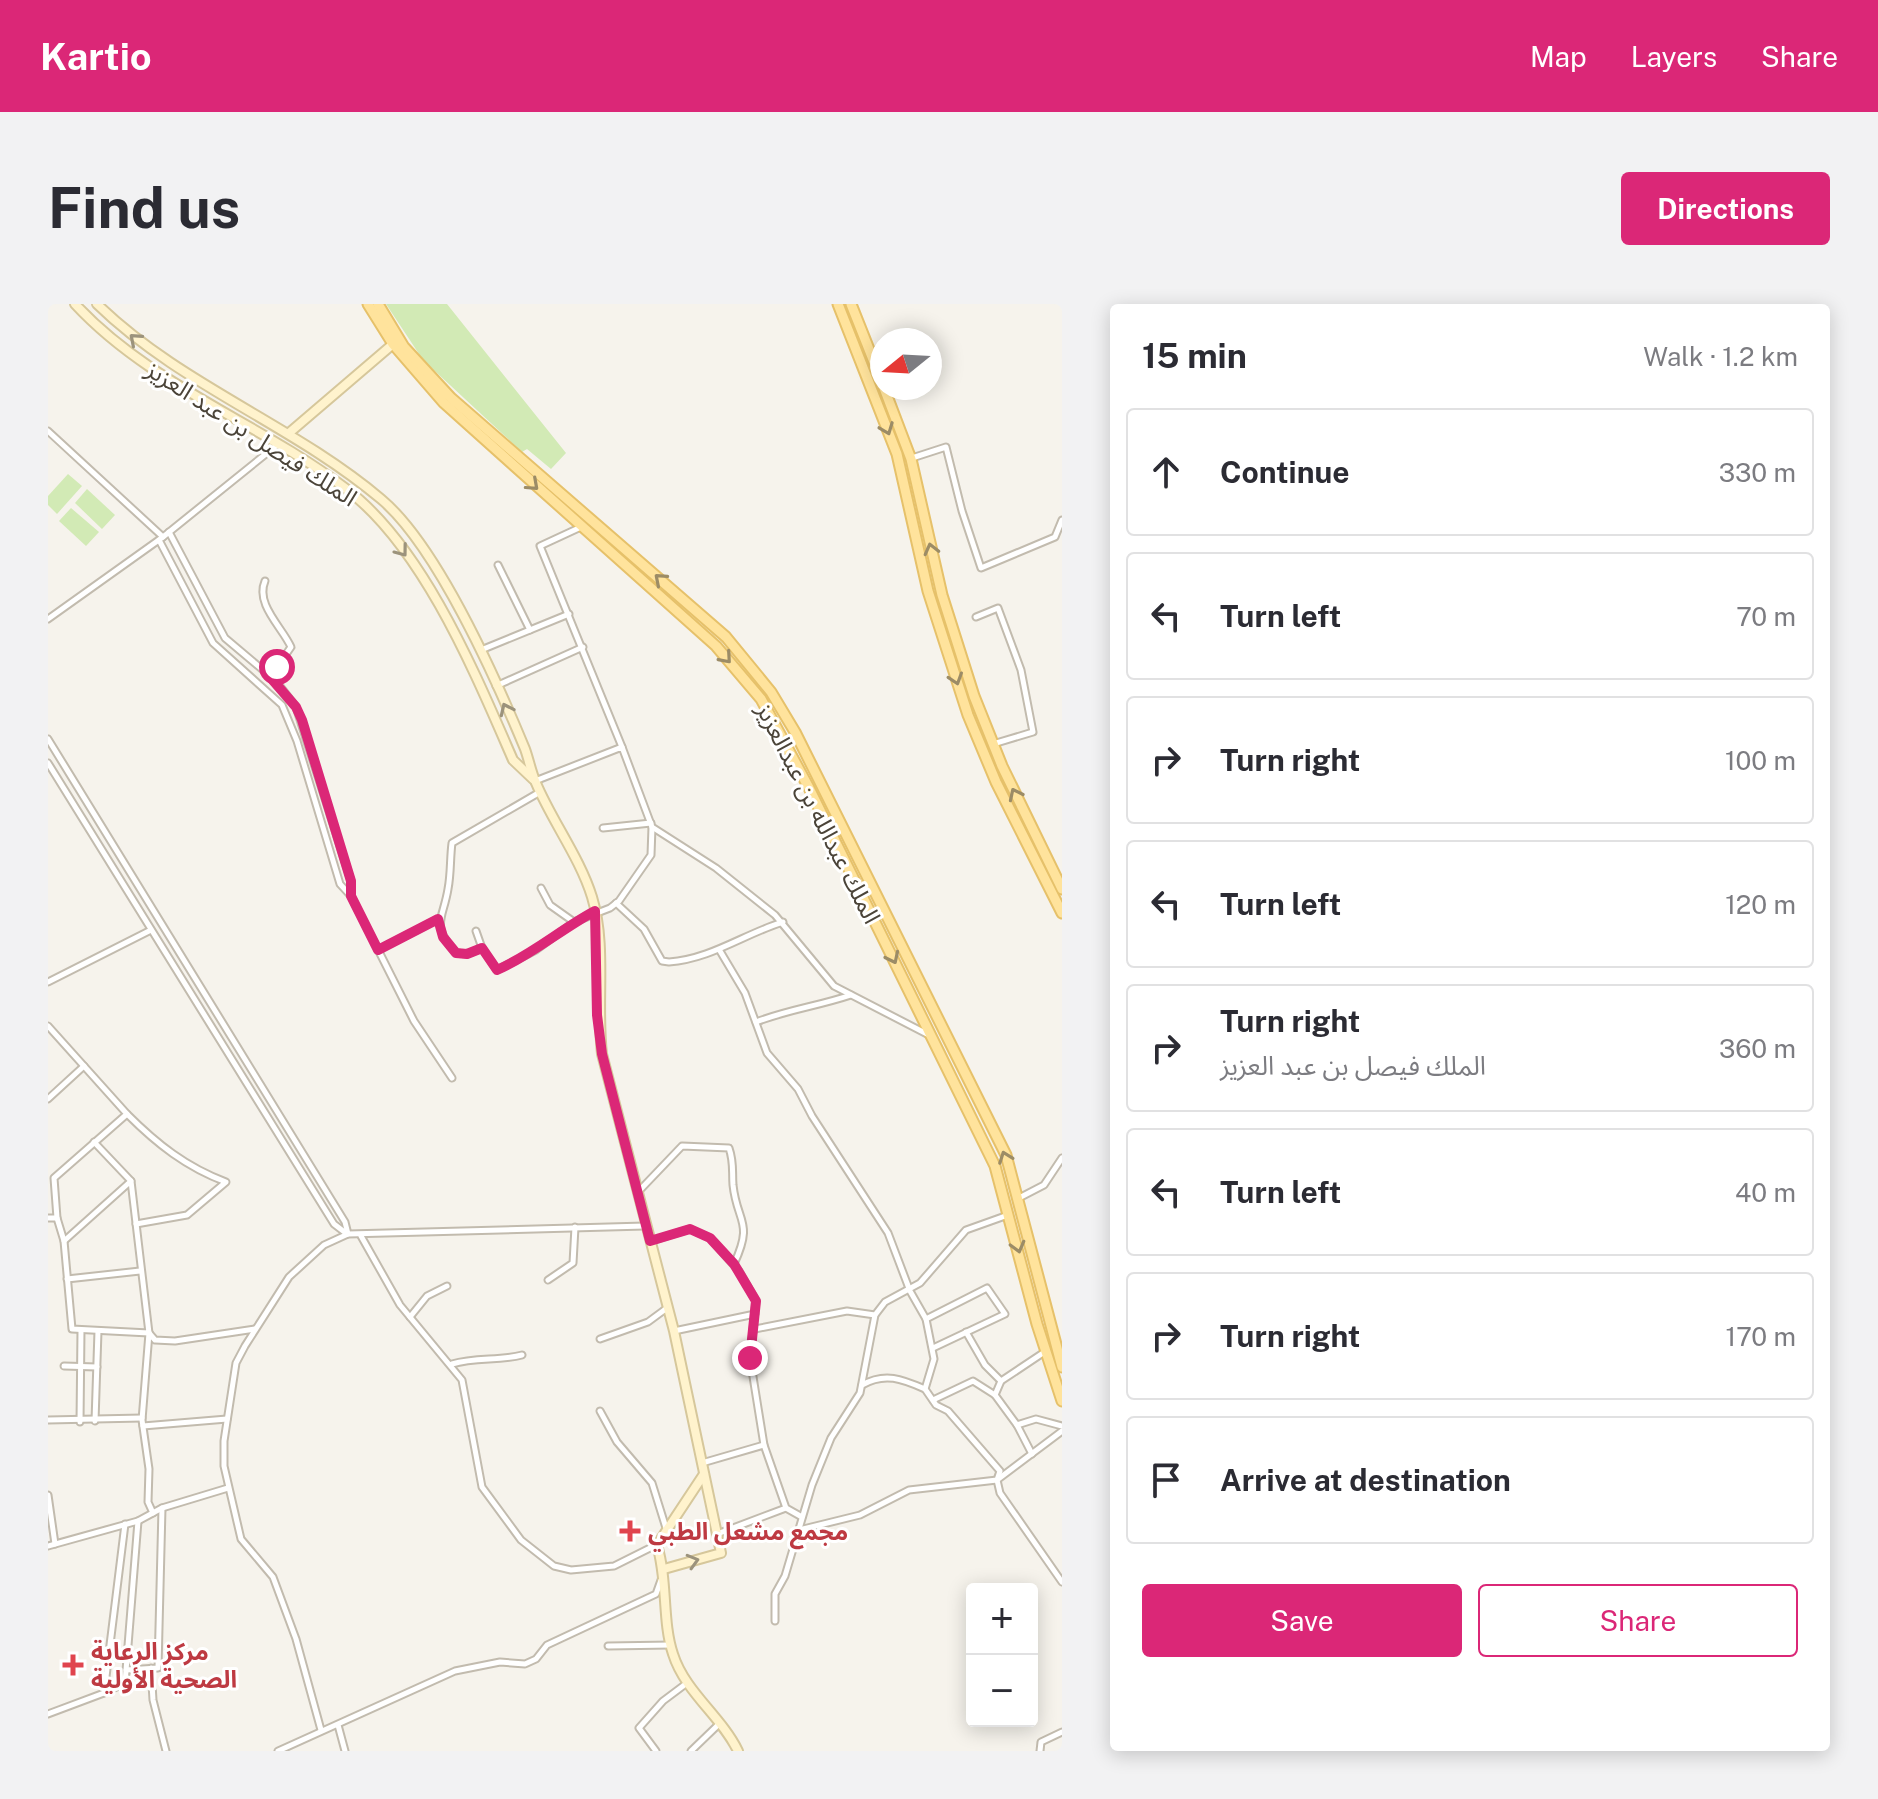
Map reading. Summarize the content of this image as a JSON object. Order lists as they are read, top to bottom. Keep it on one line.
{"streets":{"main road":["الملك عبدالله بن عبدالعزيز"],"street":["الملك فيصل بن عبد العزيز"]},"places":{"health":["مجمع مشعل الطبي","مركز الرعاية الصحية الأولية"]},"north":"left","page":{"header":"Kartio","nav":["Map","Layers","Share"],"buttons":["Directions",["Save","Share"]],"title":"Find us","heading":["15 min","Walk · 1.2 km"],"list":[["Continue","330 m"],["Turn left","70 m"],["Turn right","100 m"],["Turn left","120 m"],["Turn right","الملك فيصل بن عبد العزيز","360 m"],["Turn left","40 m"],["Turn right","170 m"],"Arrive at destination"],"map_buttons":["+","−"]}}
